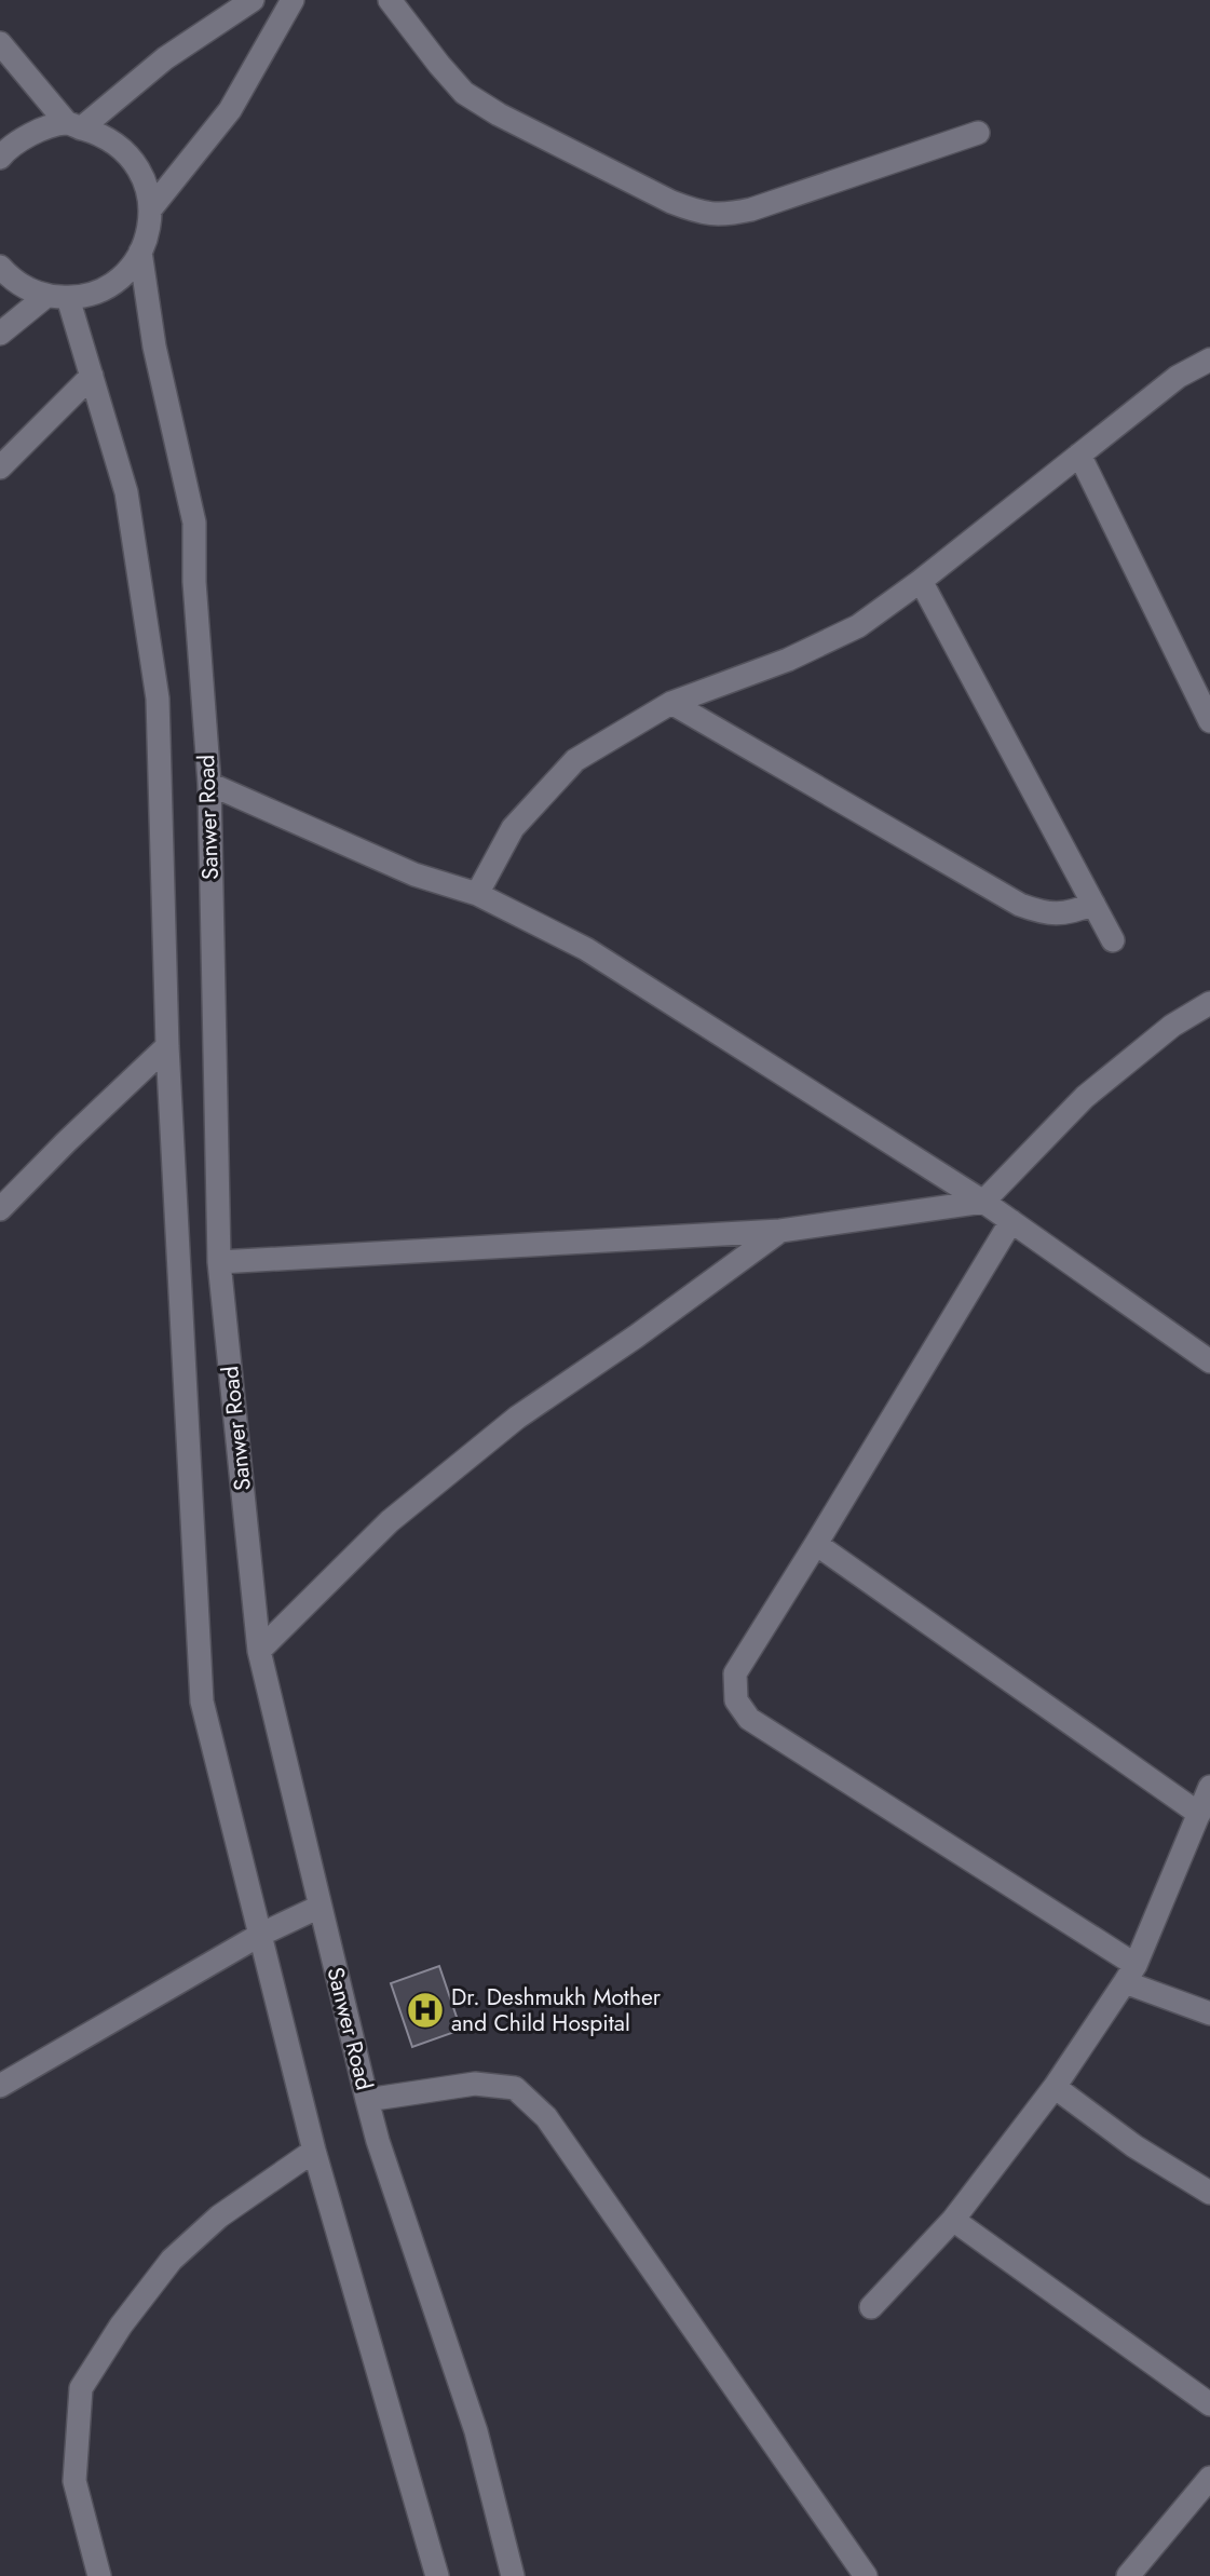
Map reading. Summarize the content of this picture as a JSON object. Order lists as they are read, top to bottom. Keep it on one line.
{"streets":{"street":["Sanwer Road"]},"places":{"hospital":["Dr. Deshmukh Mother and Child Hospital"]}}
